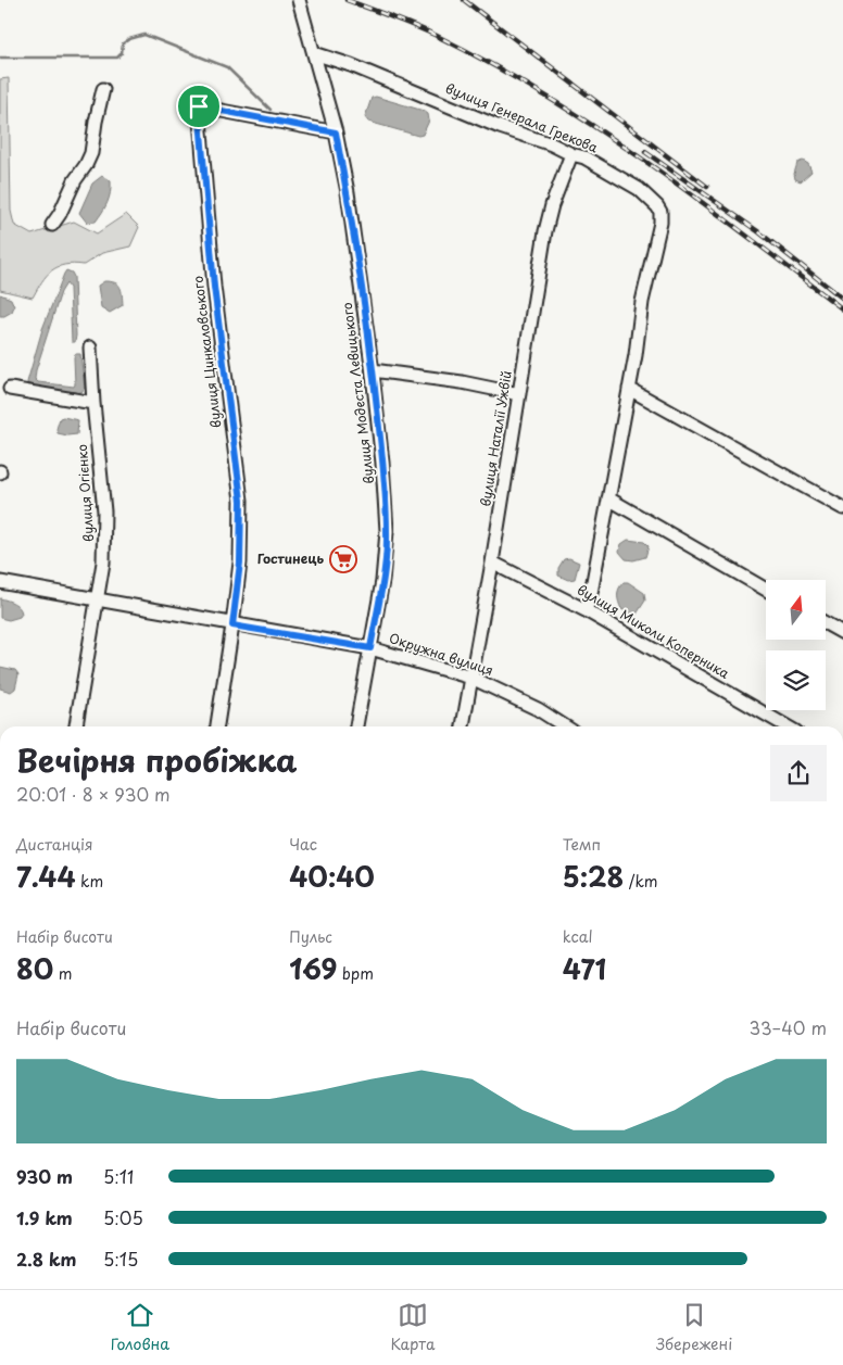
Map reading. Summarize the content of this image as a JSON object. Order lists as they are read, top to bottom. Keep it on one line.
{"streets":{"street":["вулиця Генерала Грекова","вулиця Цинкаловського","вулиця Модеста Левицького","вулиця Наталії Ужвій","вулиця Огієнко","вулиця Миколи Коперника","Окружна вулиця"]},"crossings":[["вулиця Генерала Грекова","вулиця Модеста Левицького"],["вулиця Генерала Грекова","вулиця Наталії Ужвій"],["вулиця Генерала Грекова","вулиця Миколи Коперника"],["вулиця Цинкаловського","вулиця Модеста Левицького"],["вулиця Цинкаловського","Окружна вулиця"],["вулиця Модеста Левицького","Окружна вулиця"],["вулиця Наталії Ужвій","вулиця Миколи Коперника"],["вулиця Наталії Ужвій","Окружна вулиця"],["вулиця Огієнко","Окружна вулиця"]],"places":{"supermarket":["Гостинець"]},"north":"top","page":{"heading":["Вечірня пробіжка","20:01 · 8 × 930 m"],"stats":[["Дистанція","7.44 km"],["Час","40:40"],["Темп","5:28 /km"],["Набір висоти","80 m"],["Пульс","169 bpm"],["kcal","471"]],"chart":["Набір висоти","33–40 m"],"list":[{"name":"930 m","note":"5:11"},{"name":"1.9 km","note":"5:05"},{"name":"2.8 km","note":"5:15"}],"tabs":["Головна","Карта","Збережені"]}}
